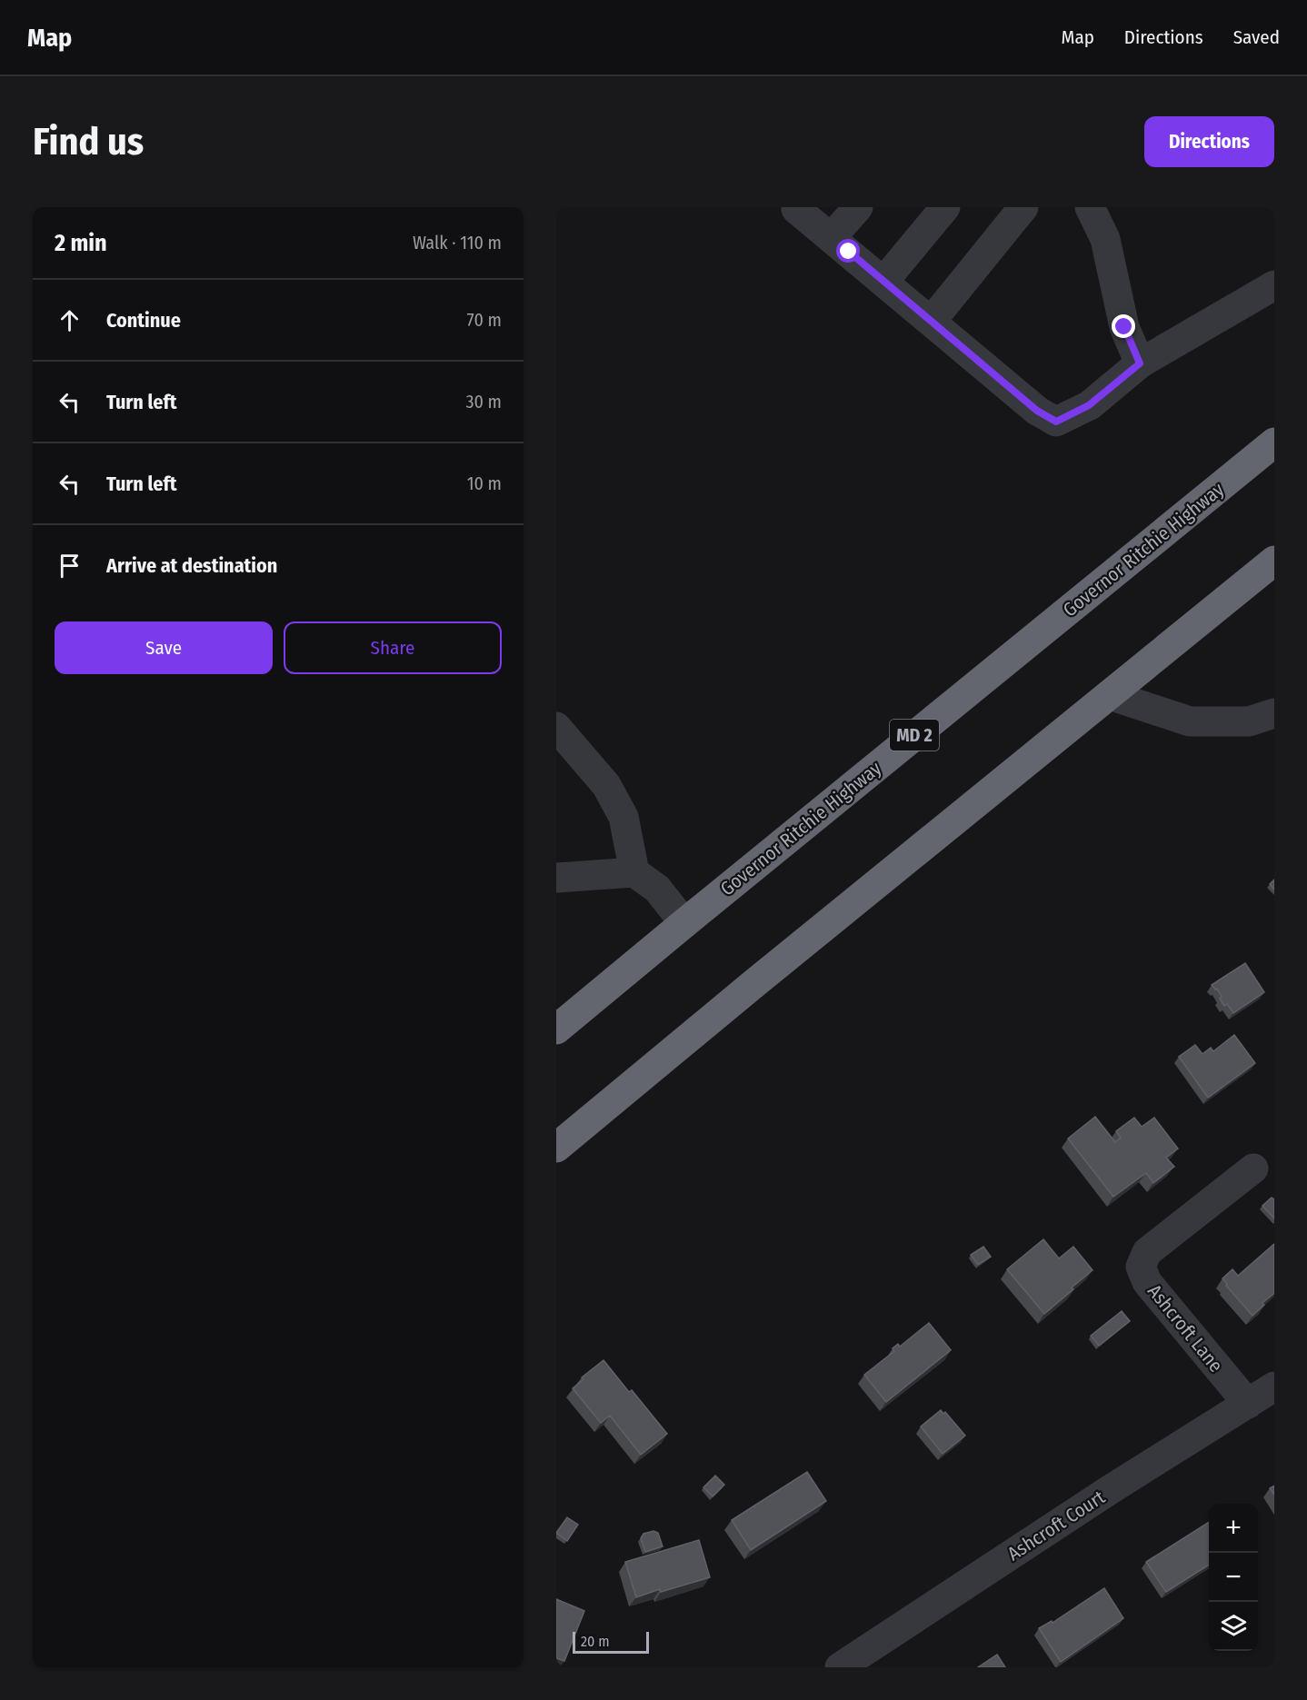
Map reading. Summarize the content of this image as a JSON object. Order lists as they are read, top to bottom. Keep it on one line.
{"streets":{"highway":["Governor Ritchie Highway","MD 2"],"street":["Ashcroft Lane","Ashcroft Court"]},"crossings":[["Ashcroft Lane","Ashcroft Court"]],"scale_bar":"20 m","page":{"header":"Map","nav":["Map","Directions","Saved"],"buttons":["Directions",["Save","Share"]],"title":"Find us","heading":["2 min","Walk · 110 m"],"list":[["Continue","70 m"],["Turn left","30 m"],["Turn left","10 m"],"Arrive at destination"],"map_buttons":["+","−"],"scale":"20 m"}}
